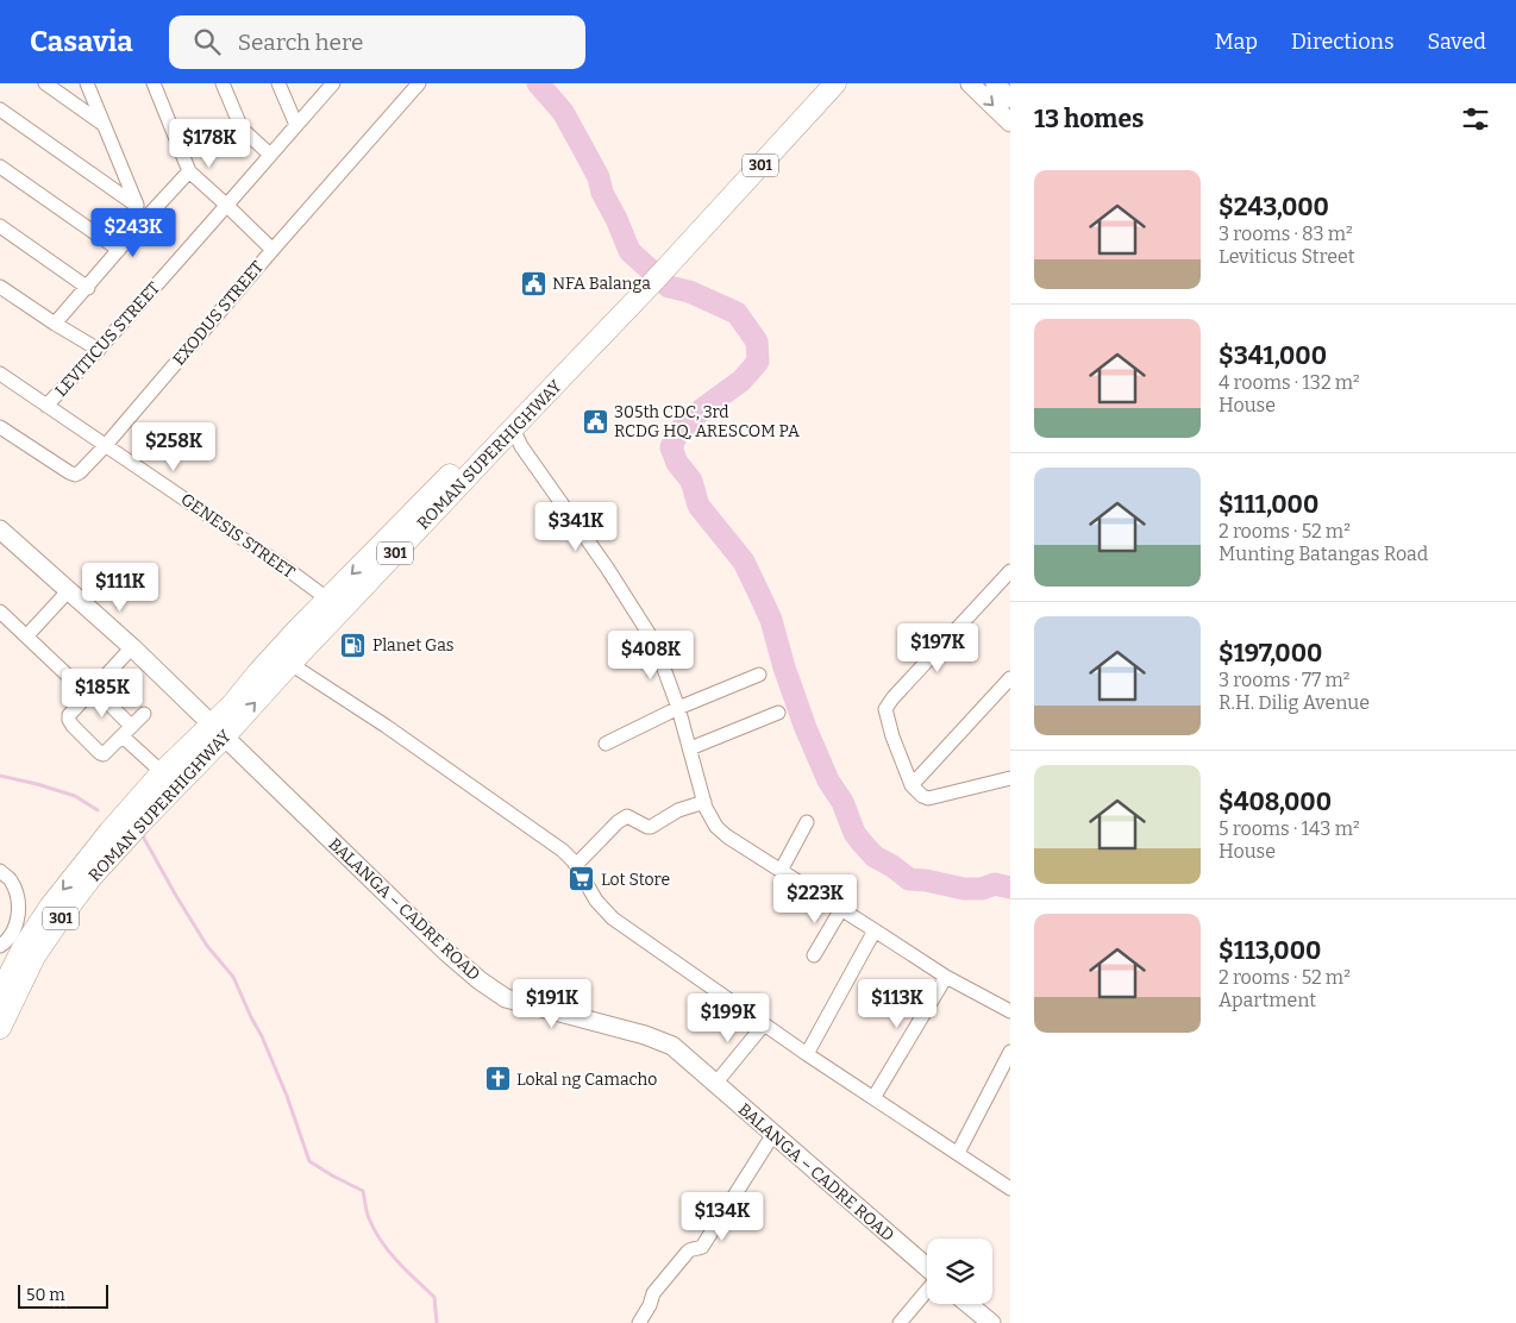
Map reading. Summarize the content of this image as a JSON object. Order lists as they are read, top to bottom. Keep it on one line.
{"streets":{"main road":["301","ROMAN SUPERHIGHWAY"],"street":["EXODUS STREET","LEVITICUS STREET","GENESIS STREET","BALANGA – CADRE ROAD"]},"crossings":[["EXODUS STREET","GENESIS STREET"],["LEVITICUS STREET","GENESIS STREET"],["ROMAN SUPERHIGHWAY","GENESIS STREET"],["ROMAN SUPERHIGHWAY","BALANGA – CADRE ROAD"]],"places":{"public building":["NFA Balanga","305th CDC, 3rd RCDG HQ, ARESCOM PA"],"fuel station":["Planet Gas"],"supermarket":["Lot Store"],"church":["Lokal ng Camacho"]},"scale_bar":"50 m","page":{"header":"Casavia","search":"Search here","nav":["Map","Directions","Saved"],"heading":"13 homes","price":["$178K","$243K","$258K","$341K","$111K","$197K","$408K","$185K","$223K","$191K","$113K","$199K","$134K"],"list":[{"name":"$243,000","note":"3 rooms · 83 m² · Leviticus Street"},{"name":"$341,000","note":"4 rooms · 132 m² · House"},{"name":"$111,000","note":"2 rooms · 52 m² · Munting Batangas Road"},{"name":"$197,000","note":"3 rooms · 77 m² · R.H. Dilig Avenue"},{"name":"$408,000","note":"5 rooms · 143 m² · House"},{"name":"$113,000","note":"2 rooms · 52 m² · Apartment"}],"scale":"50 m"}}
